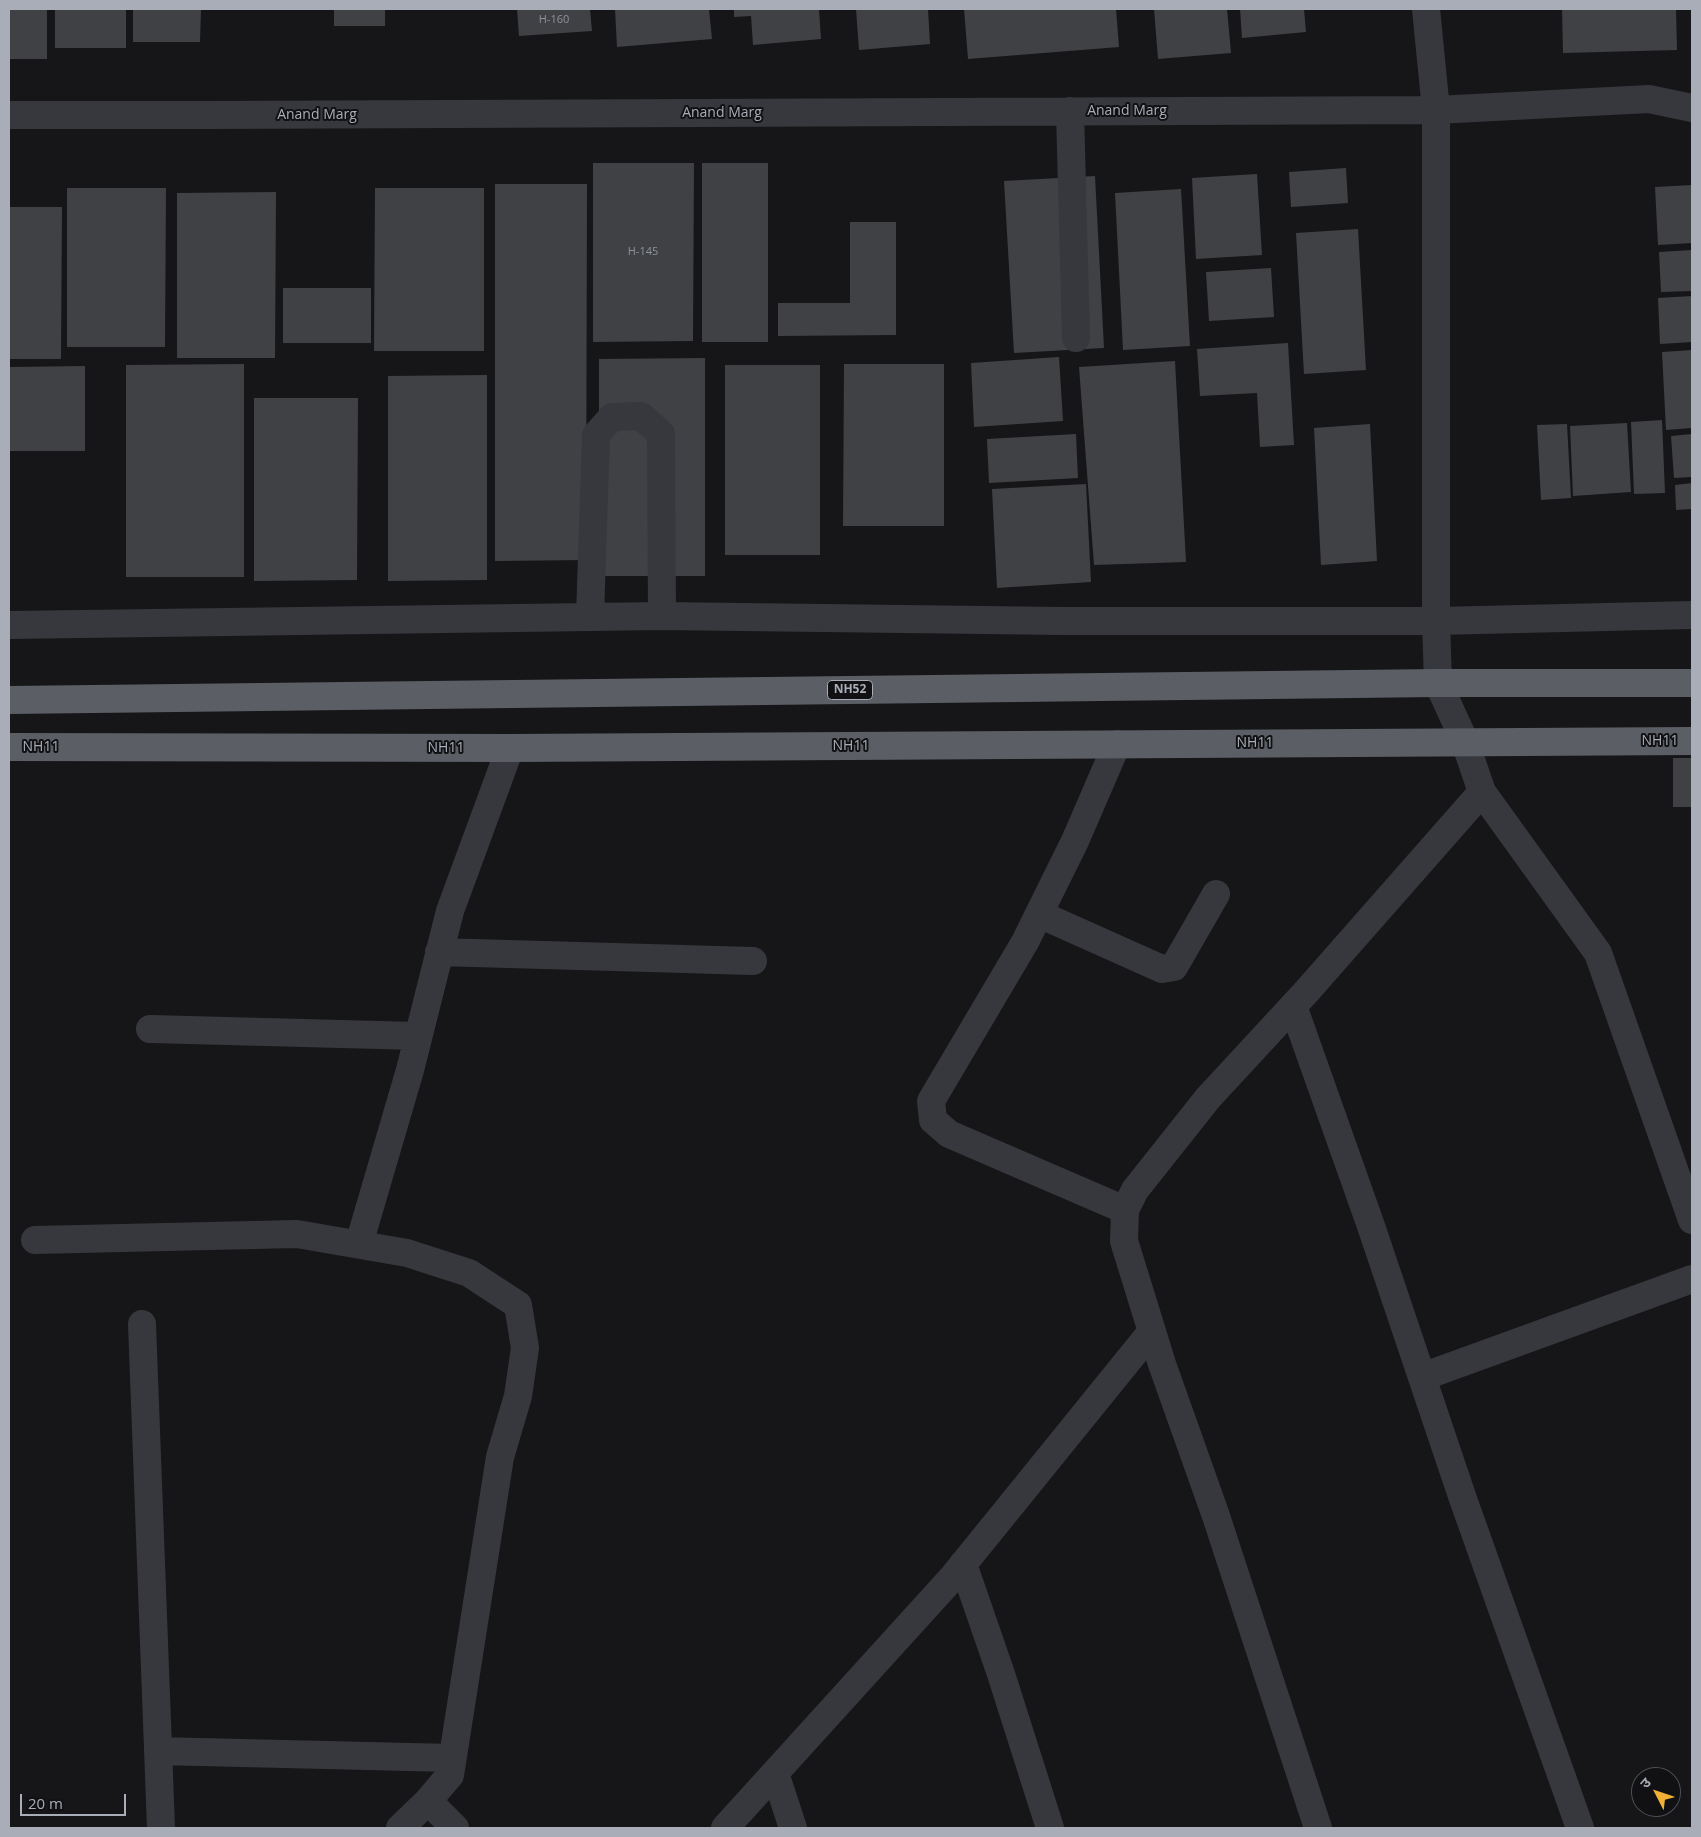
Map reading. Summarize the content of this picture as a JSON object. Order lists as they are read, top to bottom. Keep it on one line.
{"streets":{"highway":["NH52","NH11"],"street":["Anand Marg"]},"house_numbers":["H-160","H-145"],"scale_bar":"20 m","north":"top left"}
